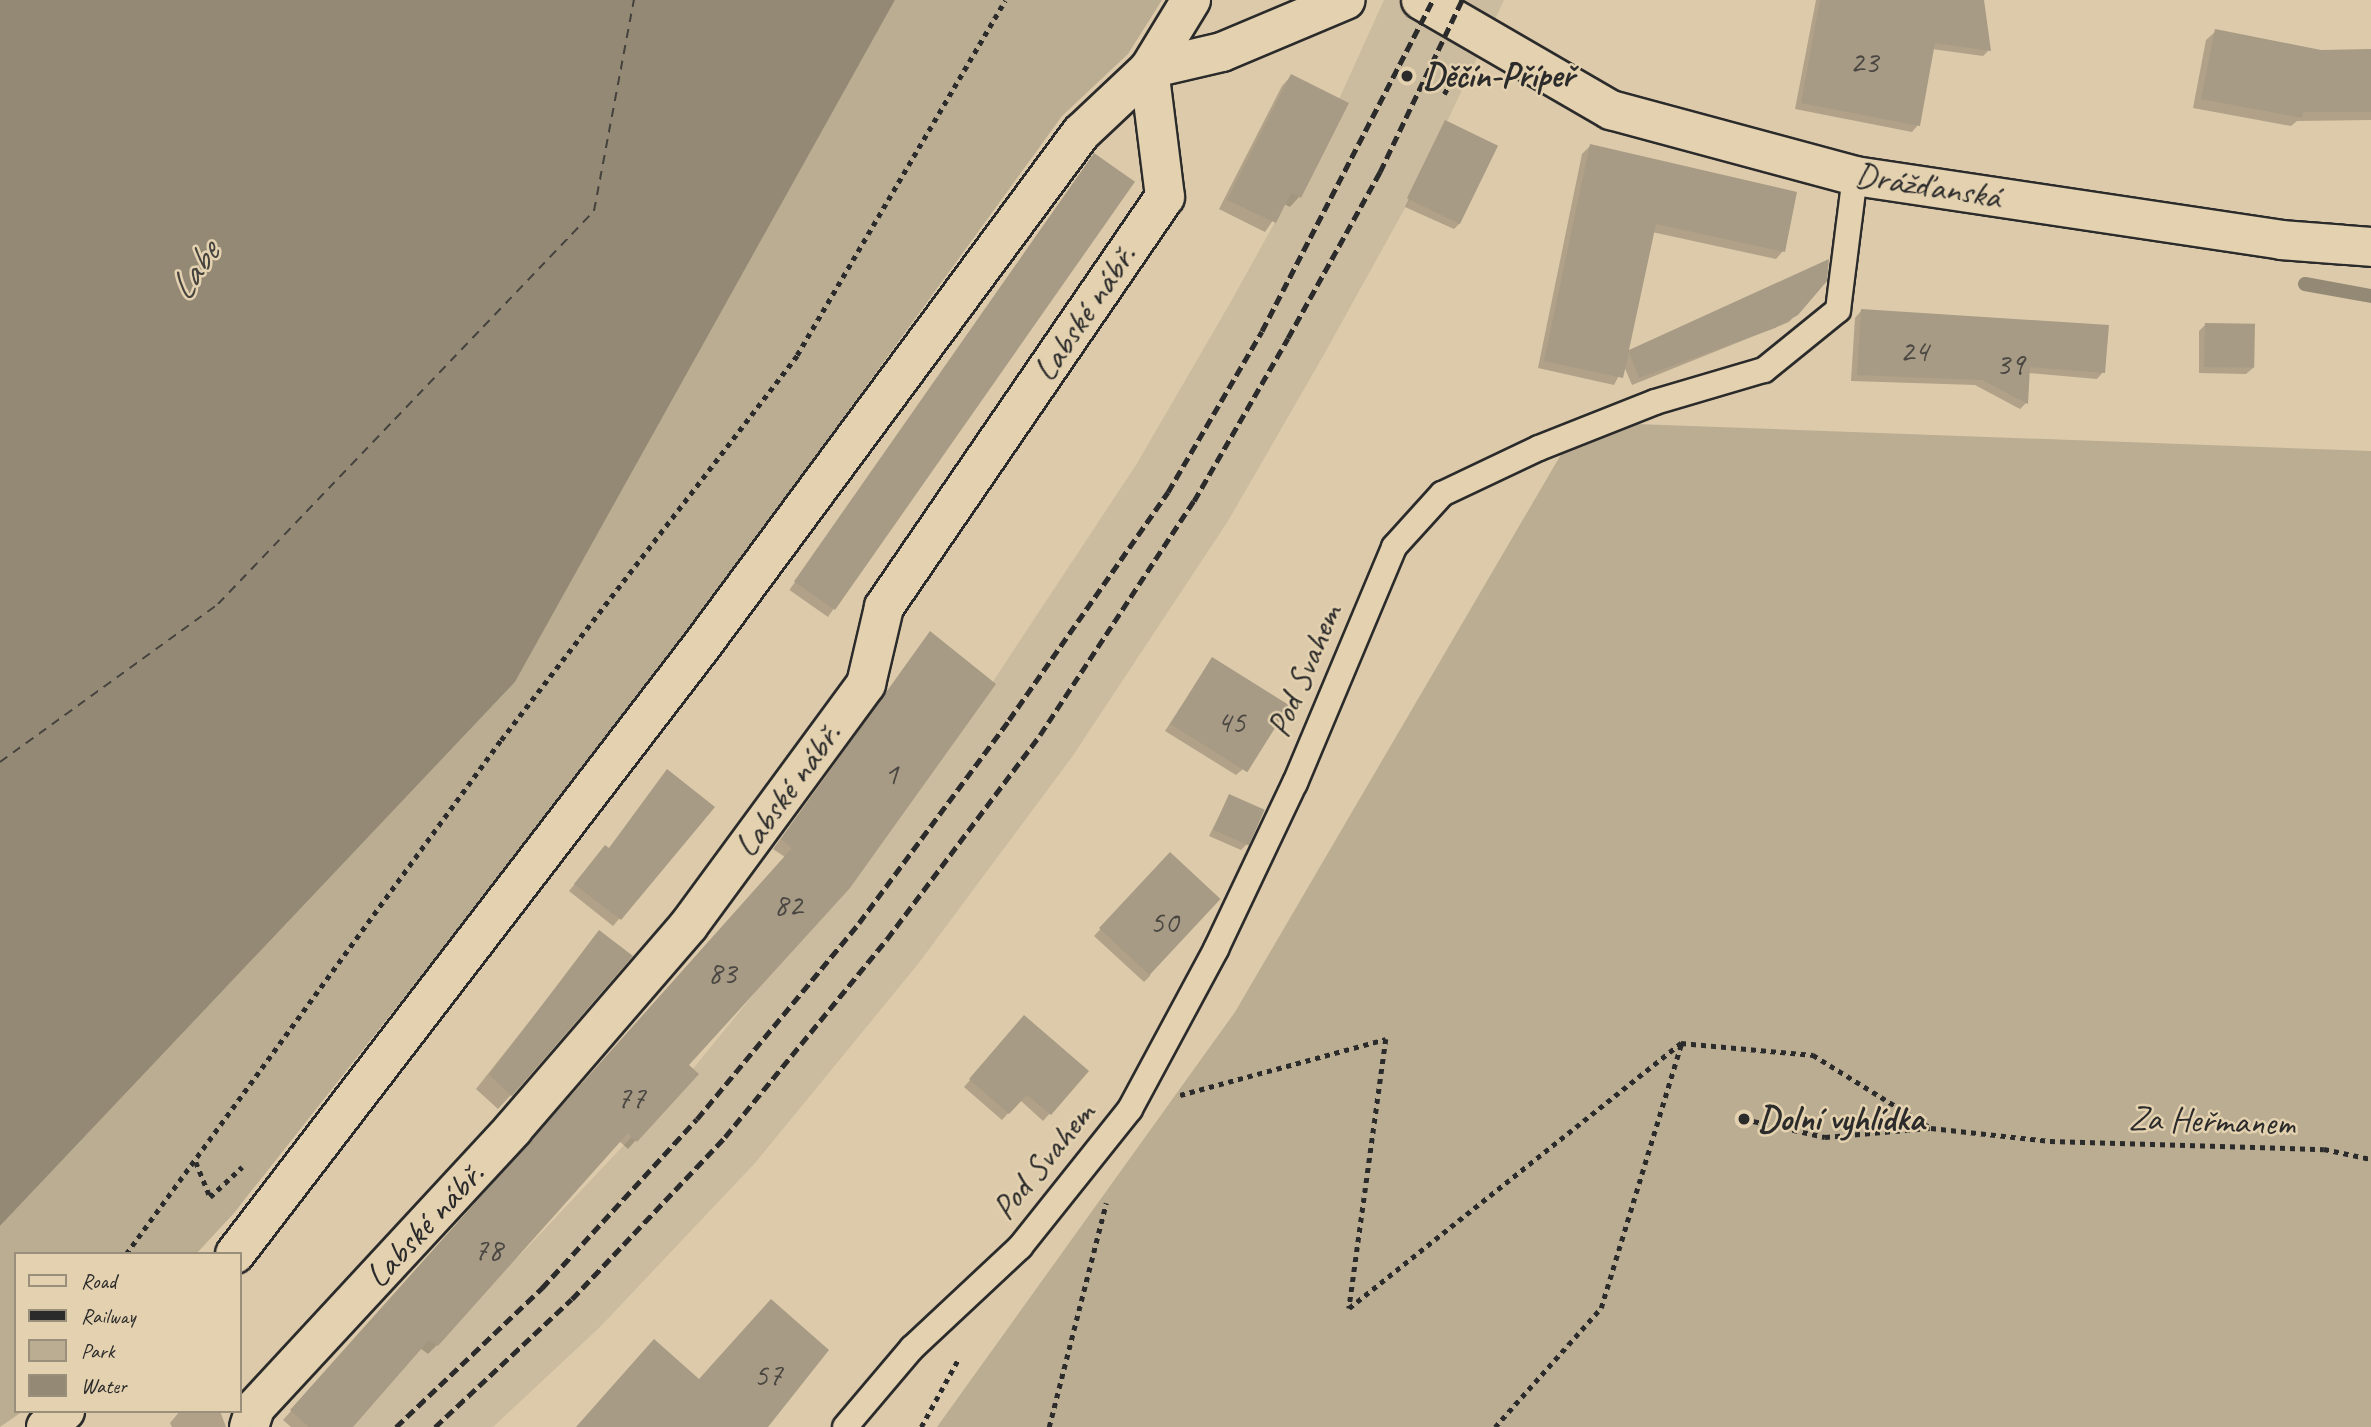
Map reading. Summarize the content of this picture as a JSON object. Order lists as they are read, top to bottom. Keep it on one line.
{"streets":{"street":["Drážďanská","Labské nábř."],"lane":["Pod Svahem"],"path":["Za Heřmanem"]},"crossings":[["Drážďanská","Pod Svahem"]],"water":["Labe"],"places":["Děčín-Přípeř","Dolní vyhlídka"],"house_numbers":["23","24","39","45","1","82","50","83","77","78","57"],"legend":["Road","Railway","Park","Water"]}
